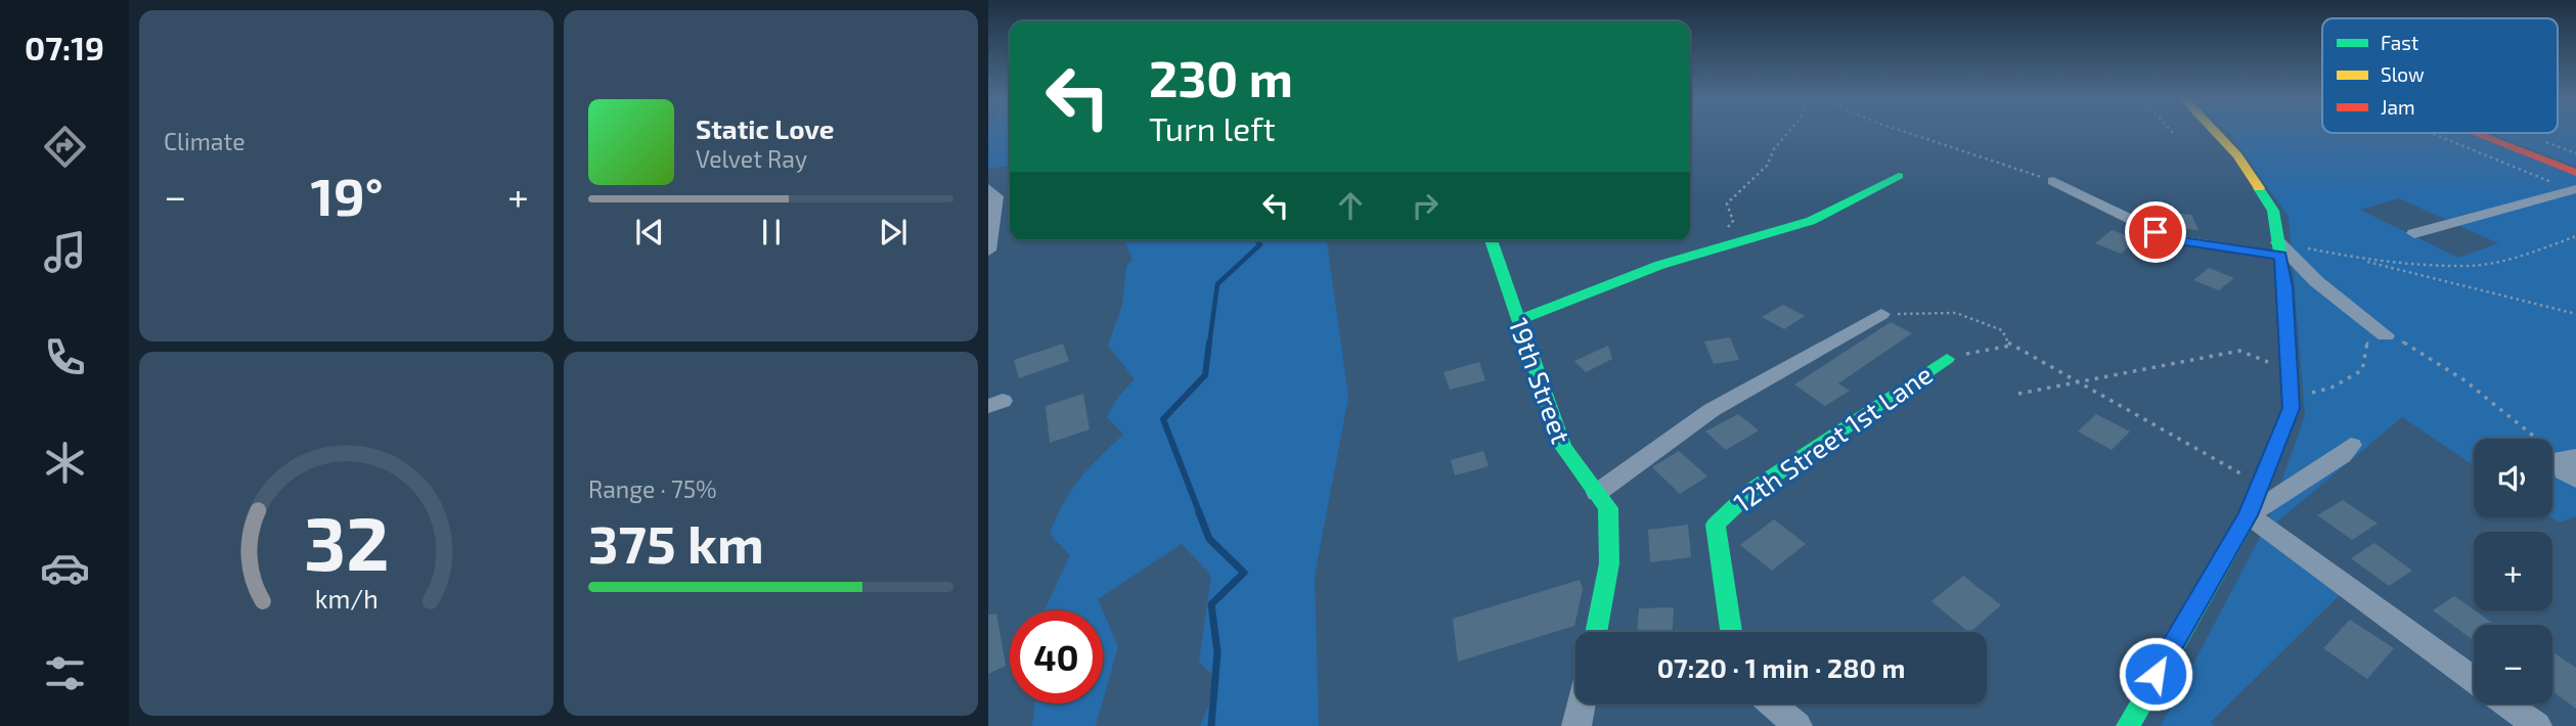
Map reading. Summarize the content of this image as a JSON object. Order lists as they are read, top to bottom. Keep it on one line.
{"streets":{"street":["19th Street","12th Street 1st Lane"]},"legend":["Fast","Slow","Jam"],"page":{"tabs":"07:19","tile":["Climate",["Range · 75%","375 km"]],"turn":["230 m","Turn left"],"song":["Static Love","Velvet Ray"],"heat":["−","19°","+"],"map_buttons":["+","−"],"limit":"40","trip":"07:20 · 1 min · 280 m","gauge":["32","km/h"]}}
